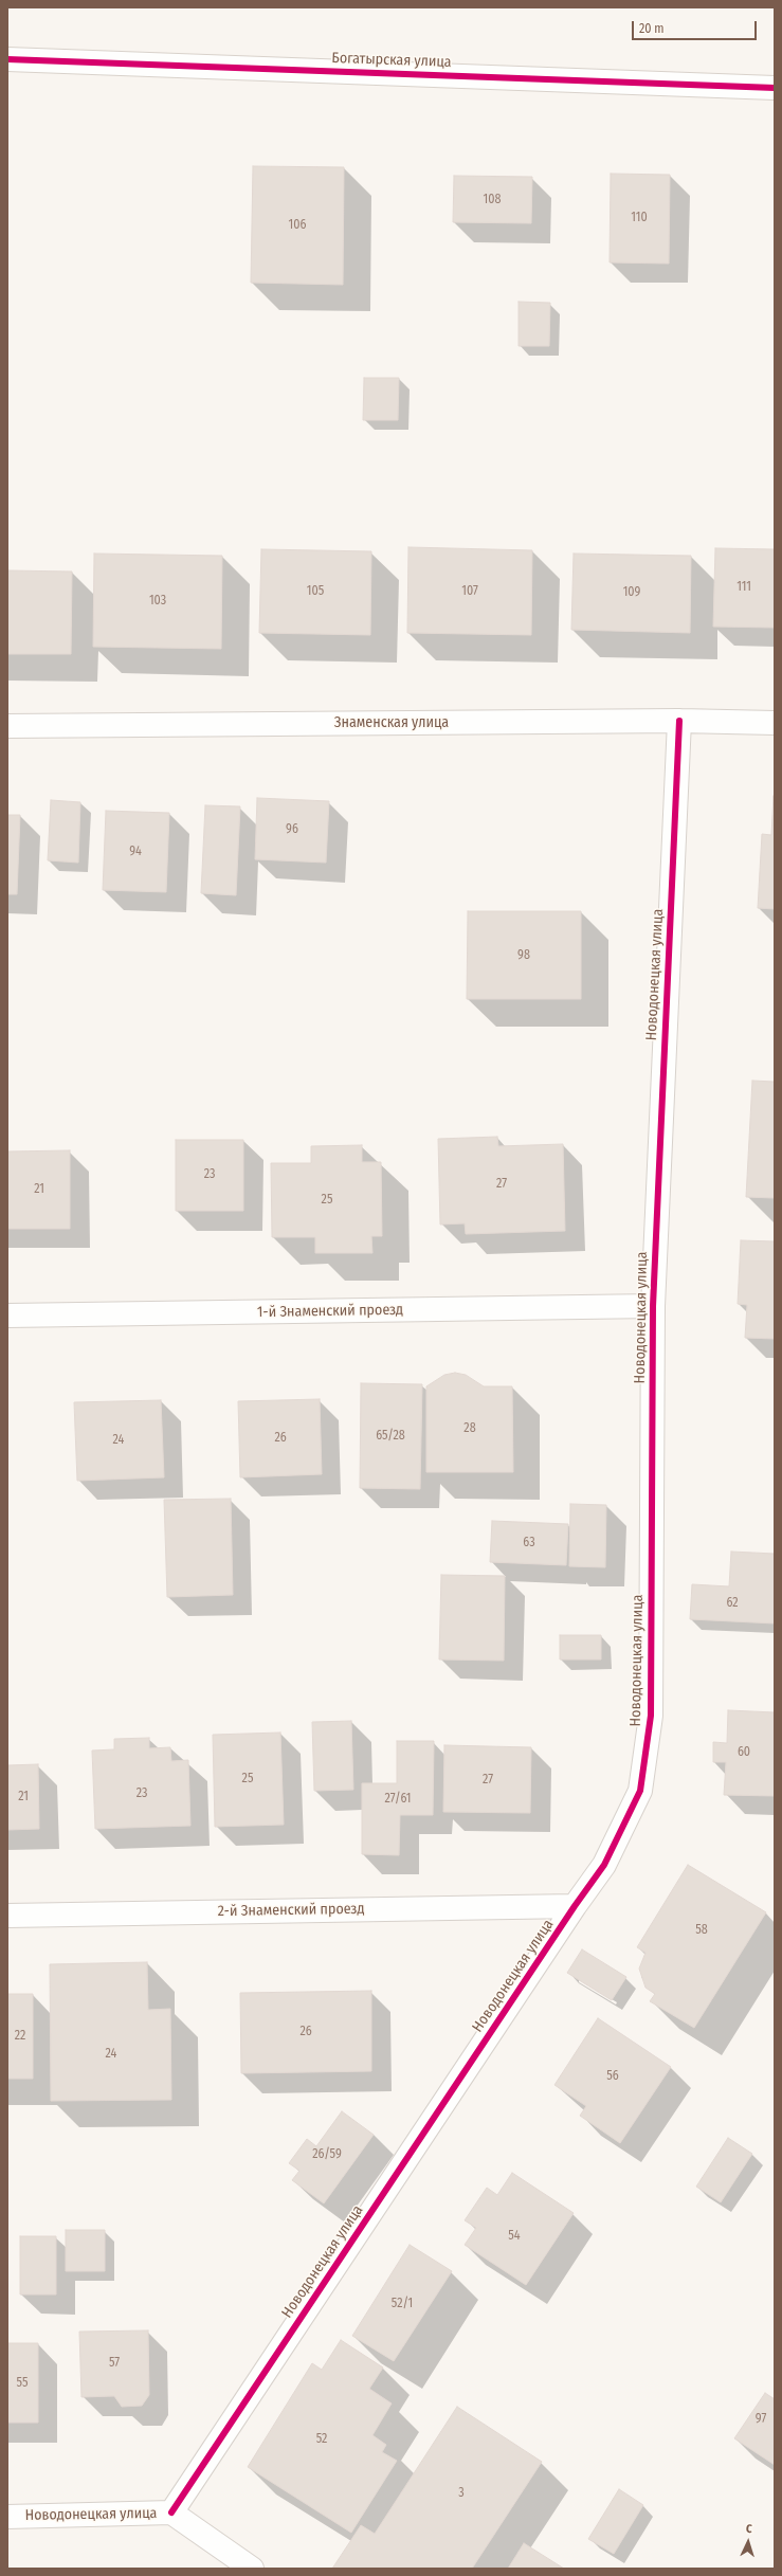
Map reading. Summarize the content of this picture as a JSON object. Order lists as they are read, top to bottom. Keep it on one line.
{"streets":{"street":["Богатырская улица","Знаменская улица","Новодонецкая улица","1-й Знаменский проезд","2-й Знаменский проезд"]},"crossings":[["Знаменская улица","Новодонецкая улица"],["Новодонецкая улица","1-й Знаменский проезд"],["Новодонецкая улица","2-й Знаменский проезд"]],"house_numbers":["108","110","106","111","105","107","109","103","96","94","98","23","27","21","25","28","65/28","26","24","63","62","60","25","27","23","21","27/61","58","26","22","24","56","26/59","54","52/1","57","55","97","52","3"],"scale_bar":"20 m","north":"top"}
